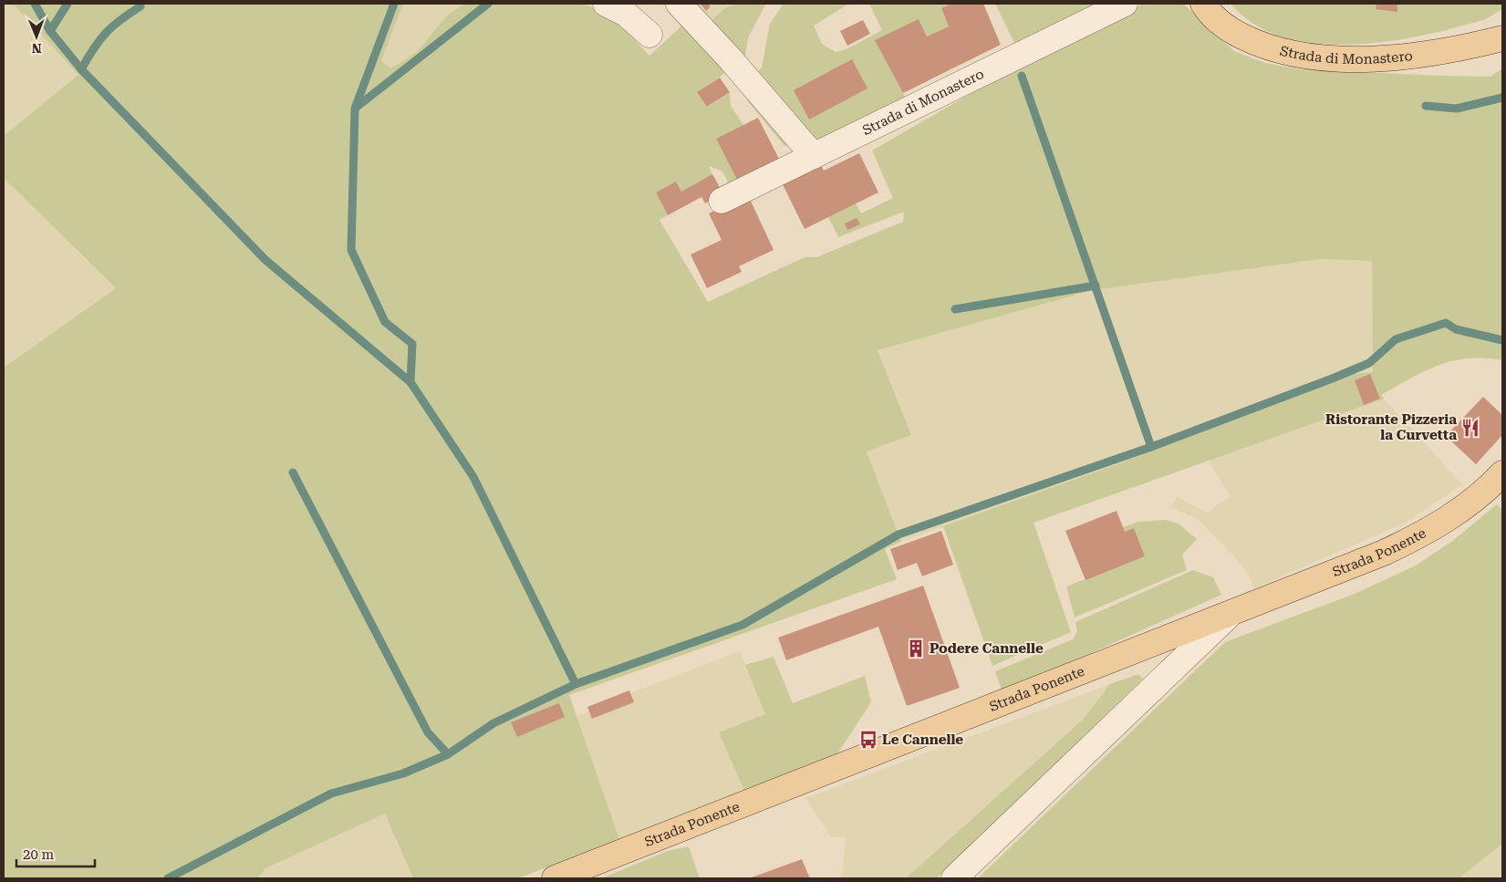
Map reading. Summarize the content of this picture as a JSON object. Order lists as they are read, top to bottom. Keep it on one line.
{"streets":{"main road":["Strada di Monastero","Strada Ponente"]},"places":{"restaurant":["Ristorante Pizzeria la Curvetta"],"building":["Podere Cannelle"],"bus stop":["Le Cannelle"]},"scale_bar":"20 m","north":"bottom"}
